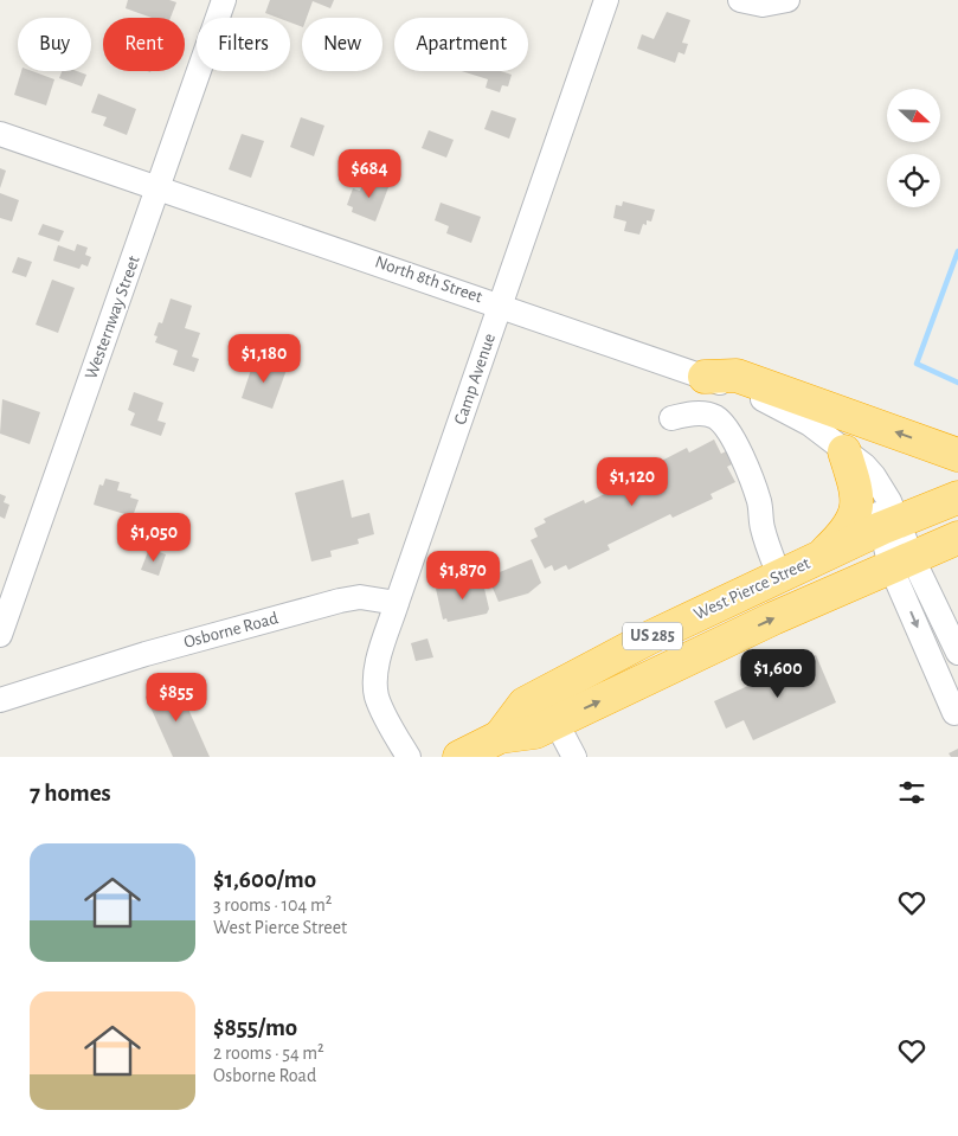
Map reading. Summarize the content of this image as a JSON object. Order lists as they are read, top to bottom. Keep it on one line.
{"streets":{"highway":["West Pierce Street","US 285"],"street":["North 8th Street","Westernway Street","Camp Avenue","Osborne Road"]},"crossings":[["North 8th Street","Westernway Street"],["North 8th Street","Camp Avenue"],["North 8th Street","West Pierce Street"],["Camp Avenue","Osborne Road"]],"north":"right","page":{"chip":["Buy","Rent","Filters","New","Apartment"],"price":["$684","$1,180","$1,120","$1,050","$1,870","$1,600","$855"],"heading":"7 homes","list":[{"name":"$1,600/mo","note":"3 rooms · 104 m² · West Pierce Street"},{"name":"$855/mo","note":"2 rooms · 54 m² · Osborne Road"}]}}
